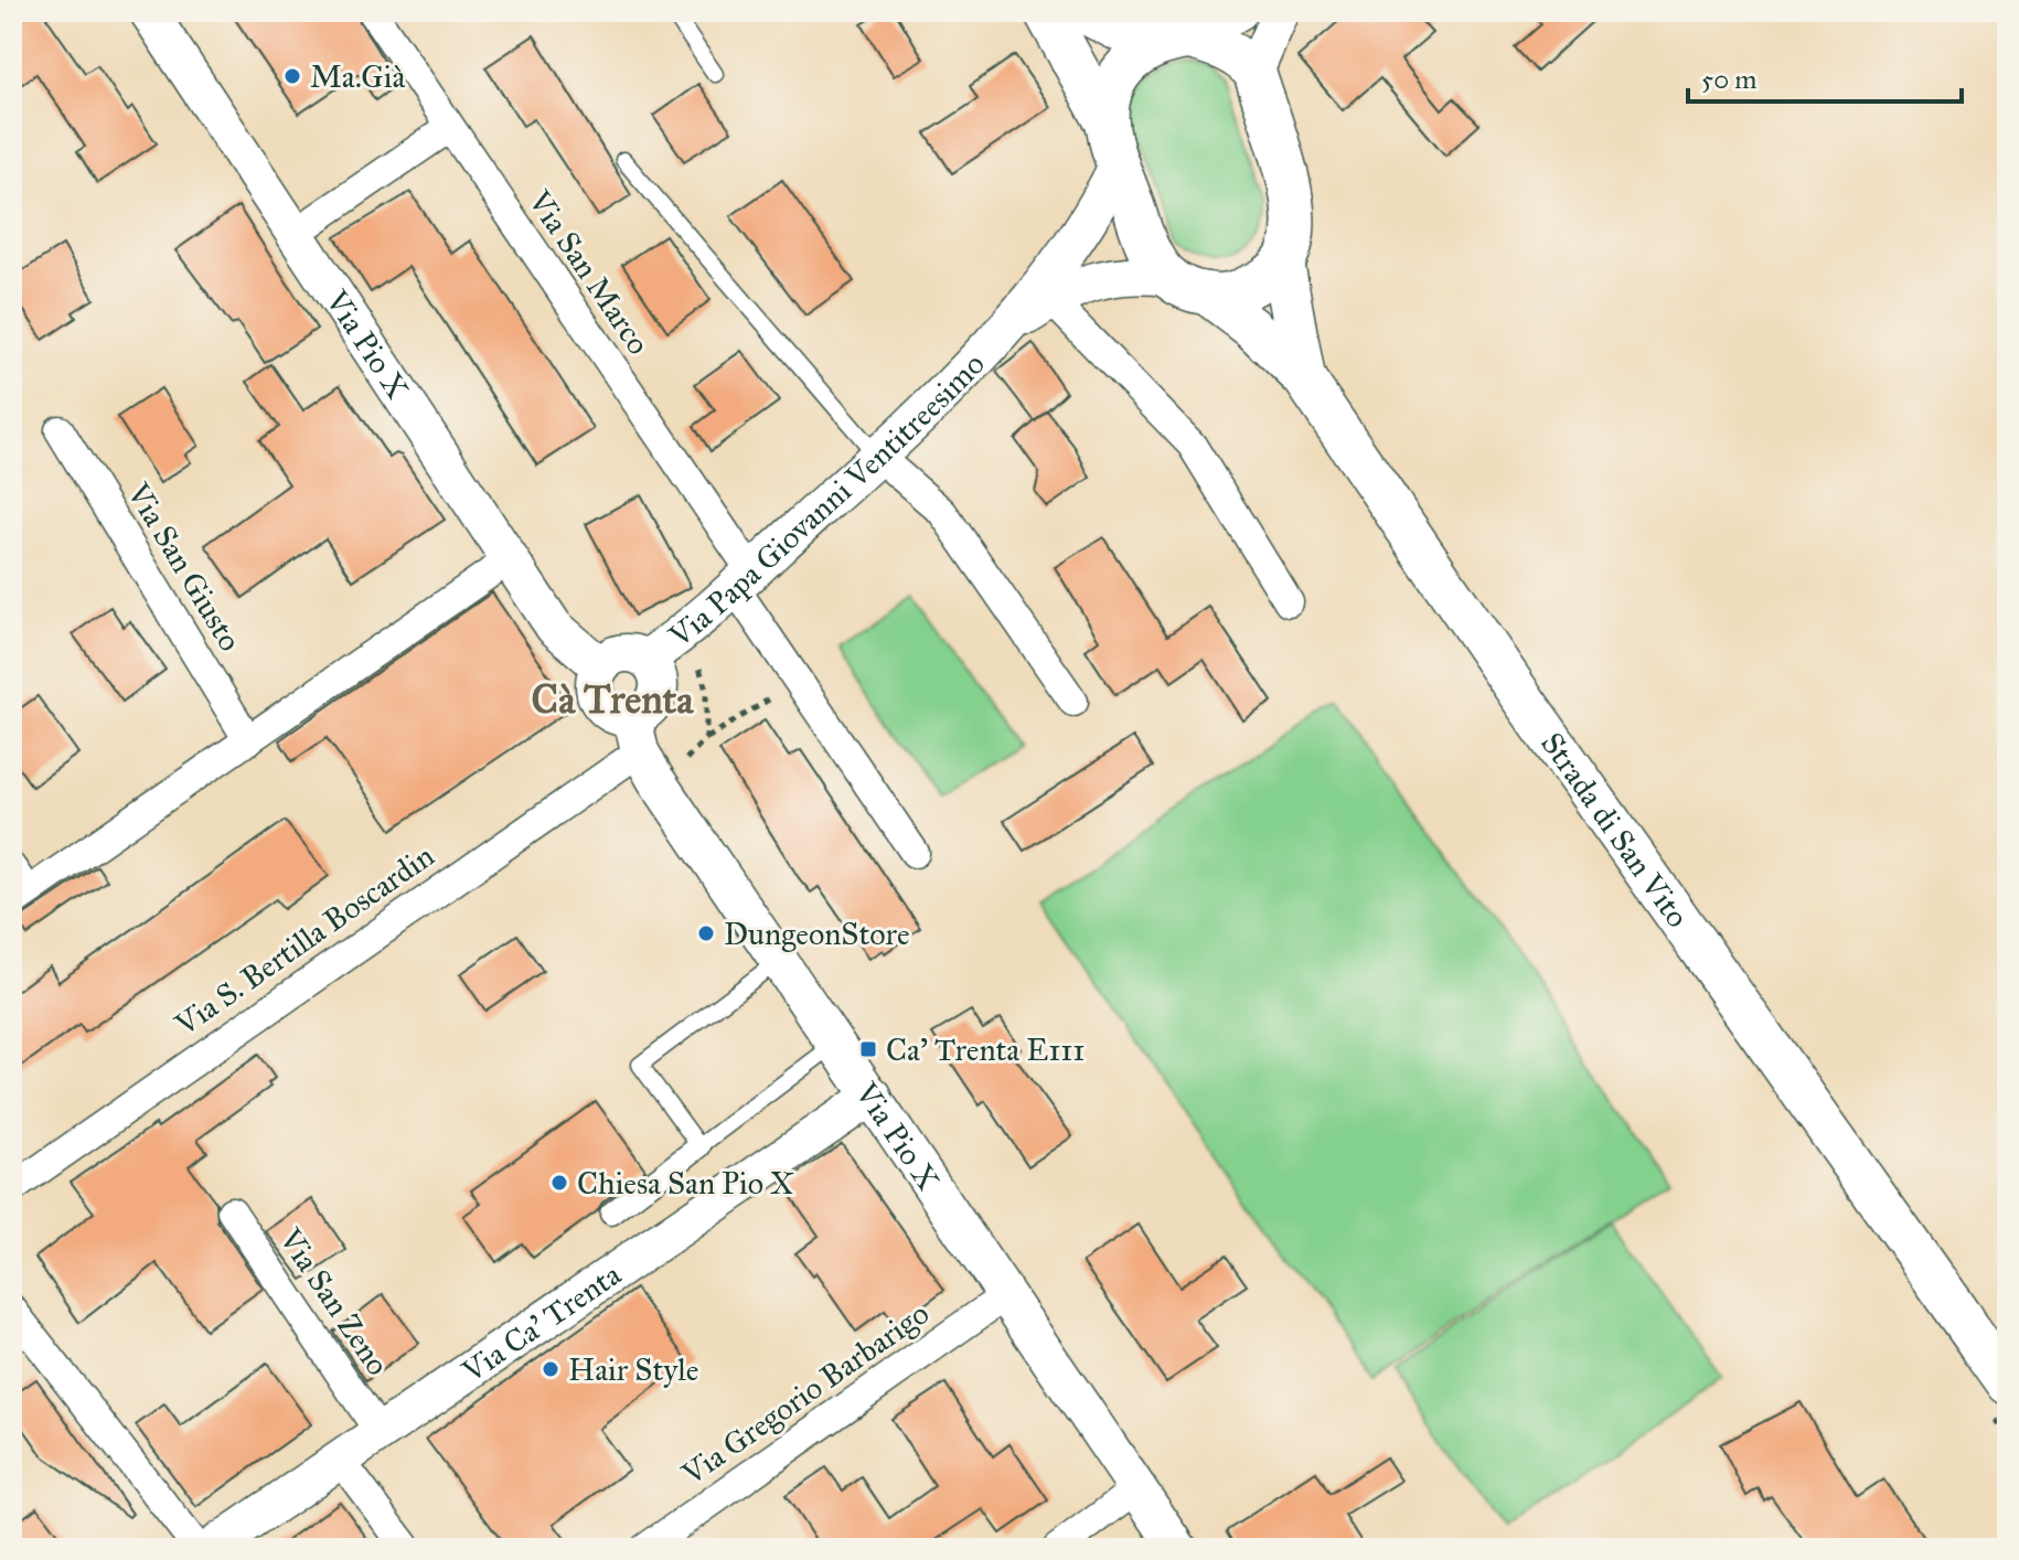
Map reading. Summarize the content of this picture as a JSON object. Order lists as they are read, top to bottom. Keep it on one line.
{"streets":{"main road":["Via Papa Giovanni Ventitreesimo","Strada di San Vito"],"street":["Via San Marco","Via Pio X","Via San Giusto","Via S. Bertilla Boscardin","Via San Zeno","Via Ca' Trenta","Via Gregorio Barbarigo"]},"crossings":[["Via San Marco","Via Papa Giovanni Ventitreesimo"],["Via Pio X","Via S. Bertilla Boscardin"],["Via Pio X","Via Ca' Trenta"],["Via Pio X","Via Gregorio Barbarigo"],["Via Papa Giovanni Ventitreesimo","Strada di San Vito"],["Via San Zeno","Via Ca' Trenta"]],"districts":["Cà Trenta"],"places":{"other":["Ma.Già","DungeonStore","Chiesa San Pio X","Hair Style"],"transit":["Ca' Trenta E111"]},"scale_bar":"50 m"}
